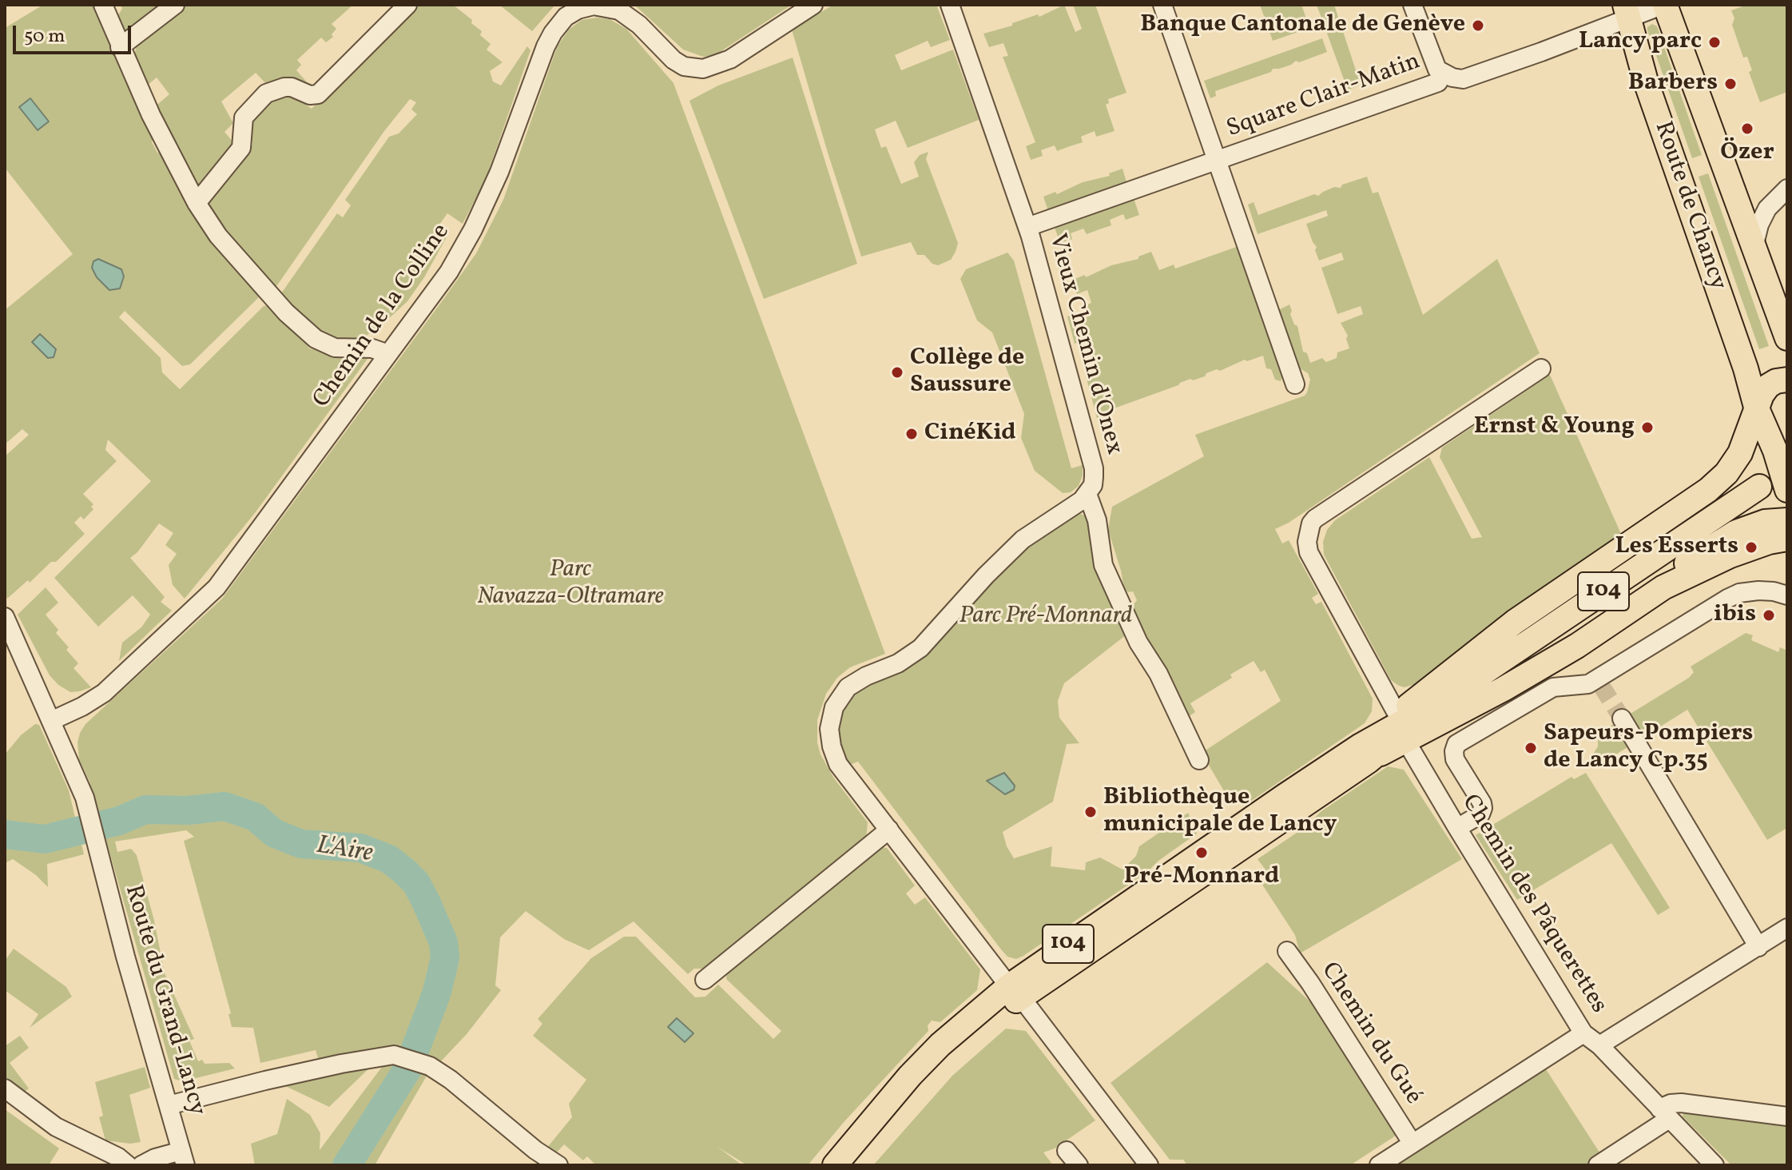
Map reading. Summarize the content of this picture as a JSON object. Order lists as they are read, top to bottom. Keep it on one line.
{"streets":{"main road":["Route de Chancy","104"],"street":["Square Clair-Matin","Chemin de la Colline","Vieux Chemin d'Onex","Chemin des Pâquerettes","Route du Grand-Lancy","Chemin du Gué"]},"crossings":[["Square Clair-Matin","Route de Chancy"],["Square Clair-Matin","Vieux Chemin d'Onex"],["Chemin de la Colline","Route du Grand-Lancy"],["Chemin des Pâquerettes","Chemin du Gué"]],"water":["L'Aire"],"parks":["Parc Navazza-Oltramare","Parc Pré-Monnard"],"places":["Banque Cantonale de Genève","Lancy parc","Barbers","Özer","Collège de Saussure","Ernst & Young","CinéKid","Les Esserts","ibis","Sapeurs-Pompiers de Lancy Cp.35","Bibliothèque municipale de Lancy","Pré-Monnard"],"scale_bar":"50 m"}
